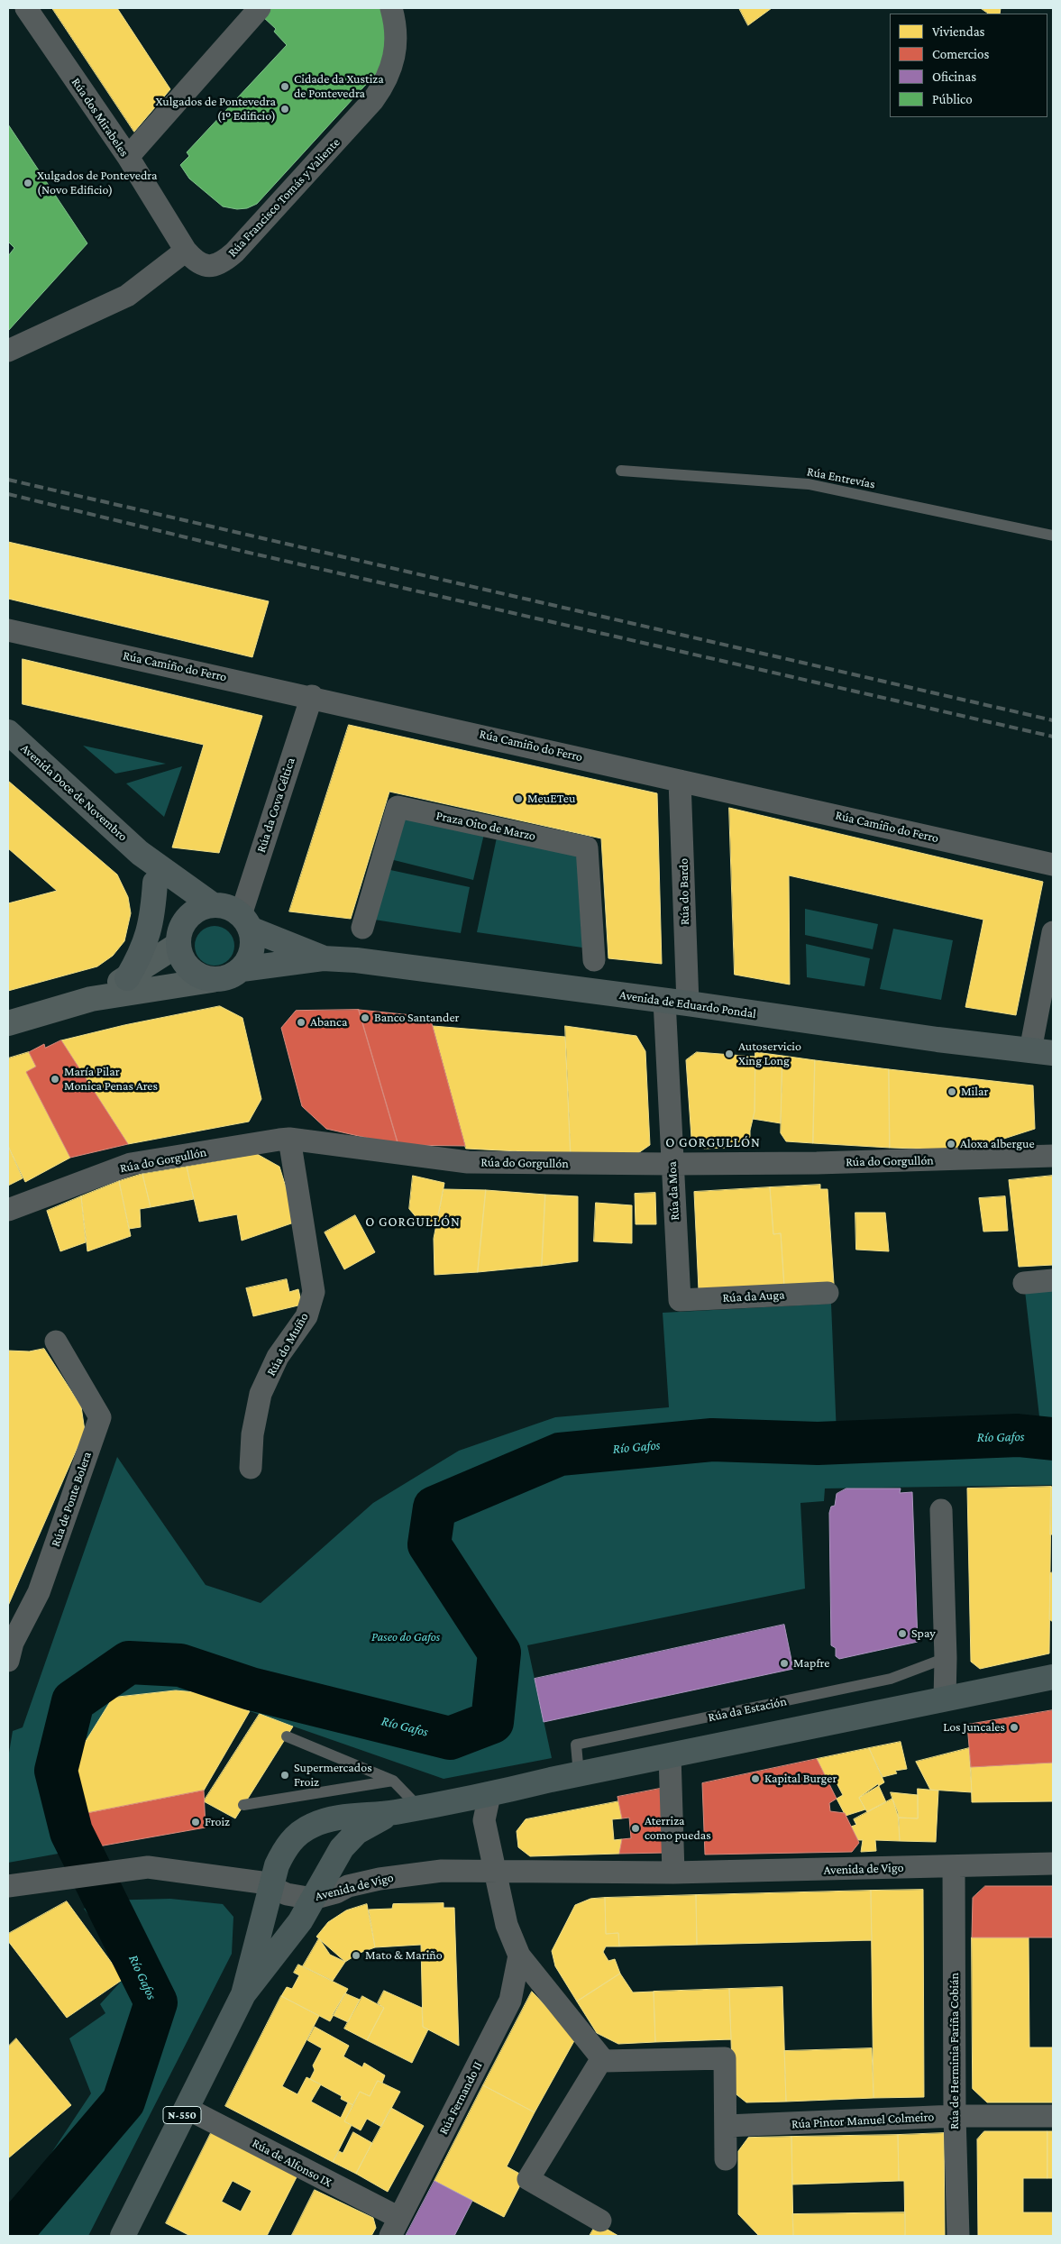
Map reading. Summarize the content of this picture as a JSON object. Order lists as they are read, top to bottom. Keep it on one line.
{"streets":{"highway":["N-550"],"main road":["Avenida Doce de Novembro","Avenida de Eduardo Pondal"],"street":["Rúa dos Mirabeles","Rúa Francisco Tomás y Valiente","Rúa Camiño do Ferro","Rúa da Cova Céltica","Praza Oito de Marzo","Rúa do Bardo","Rúa do Gorgullón","Rúa da Moa","Rúa da Auga","Rúa do Muíño","Rúa de Ponte Bolera","Avenida de Vigo","Rúa de Herminia Fariña Cobián","Rúa Fernando II","Rúa Pintor Manuel Colmeiro","Rúa de Alfonso IX"],"lane":["Rúa Entrevías","Rúa da Estación"]},"crossings":[["Rúa dos Mirabeles","Rúa Francisco Tomás y Valiente"],["Rúa Camiño do Ferro","Rúa da Cova Céltica"],["Rúa Camiño do Ferro","Rúa do Bardo"],["Avenida Doce de Novembro","Rúa da Cova Céltica"],["Avenida Doce de Novembro","Avenida de Eduardo Pondal"],["Rúa da Cova Céltica","Avenida de Eduardo Pondal"],["Rúa do Bardo","Avenida de Eduardo Pondal"],["Rúa do Bardo","Rúa da Moa"],["Avenida de Eduardo Pondal","Rúa da Moa"],["Rúa do Gorgullón","Rúa da Moa"],["Rúa do Gorgullón","Rúa do Muíño"],["Rúa da Moa","Rúa da Auga"],["Avenida de Vigo","Rúa de Herminia Fariña Cobián"],["Rúa de Herminia Fariña Cobián","Rúa Pintor Manuel Colmeiro"],["Rúa Fernando II","Rúa de Alfonso IX"],["N-550","Rúa de Alfonso IX"]],"districts":["O GORGULLÓN","O GORGULLÓN"],"water":["Río Gafos"],"parks":["Paseo do Gafos"],"places":["Cidade da Xustiza de Pontevedra","Xulgados de Pontevedra (1º Edificio)","Xulgados de Pontevedra (Novo Edificio)","MeuETeu","Banco Santander","Abanca","Autoservicio Xing Long","María Pilar Monica Penas Ares","Milar","Aloxa albergue","Spay","Mapfre","Los Juncales","Supermercados Froiz","Kapital Burger","Froiz","Aterriza como puedas","Mato & Mariño"],"legend":["Viviendas","Comercios","Oficinas","Público"]}
